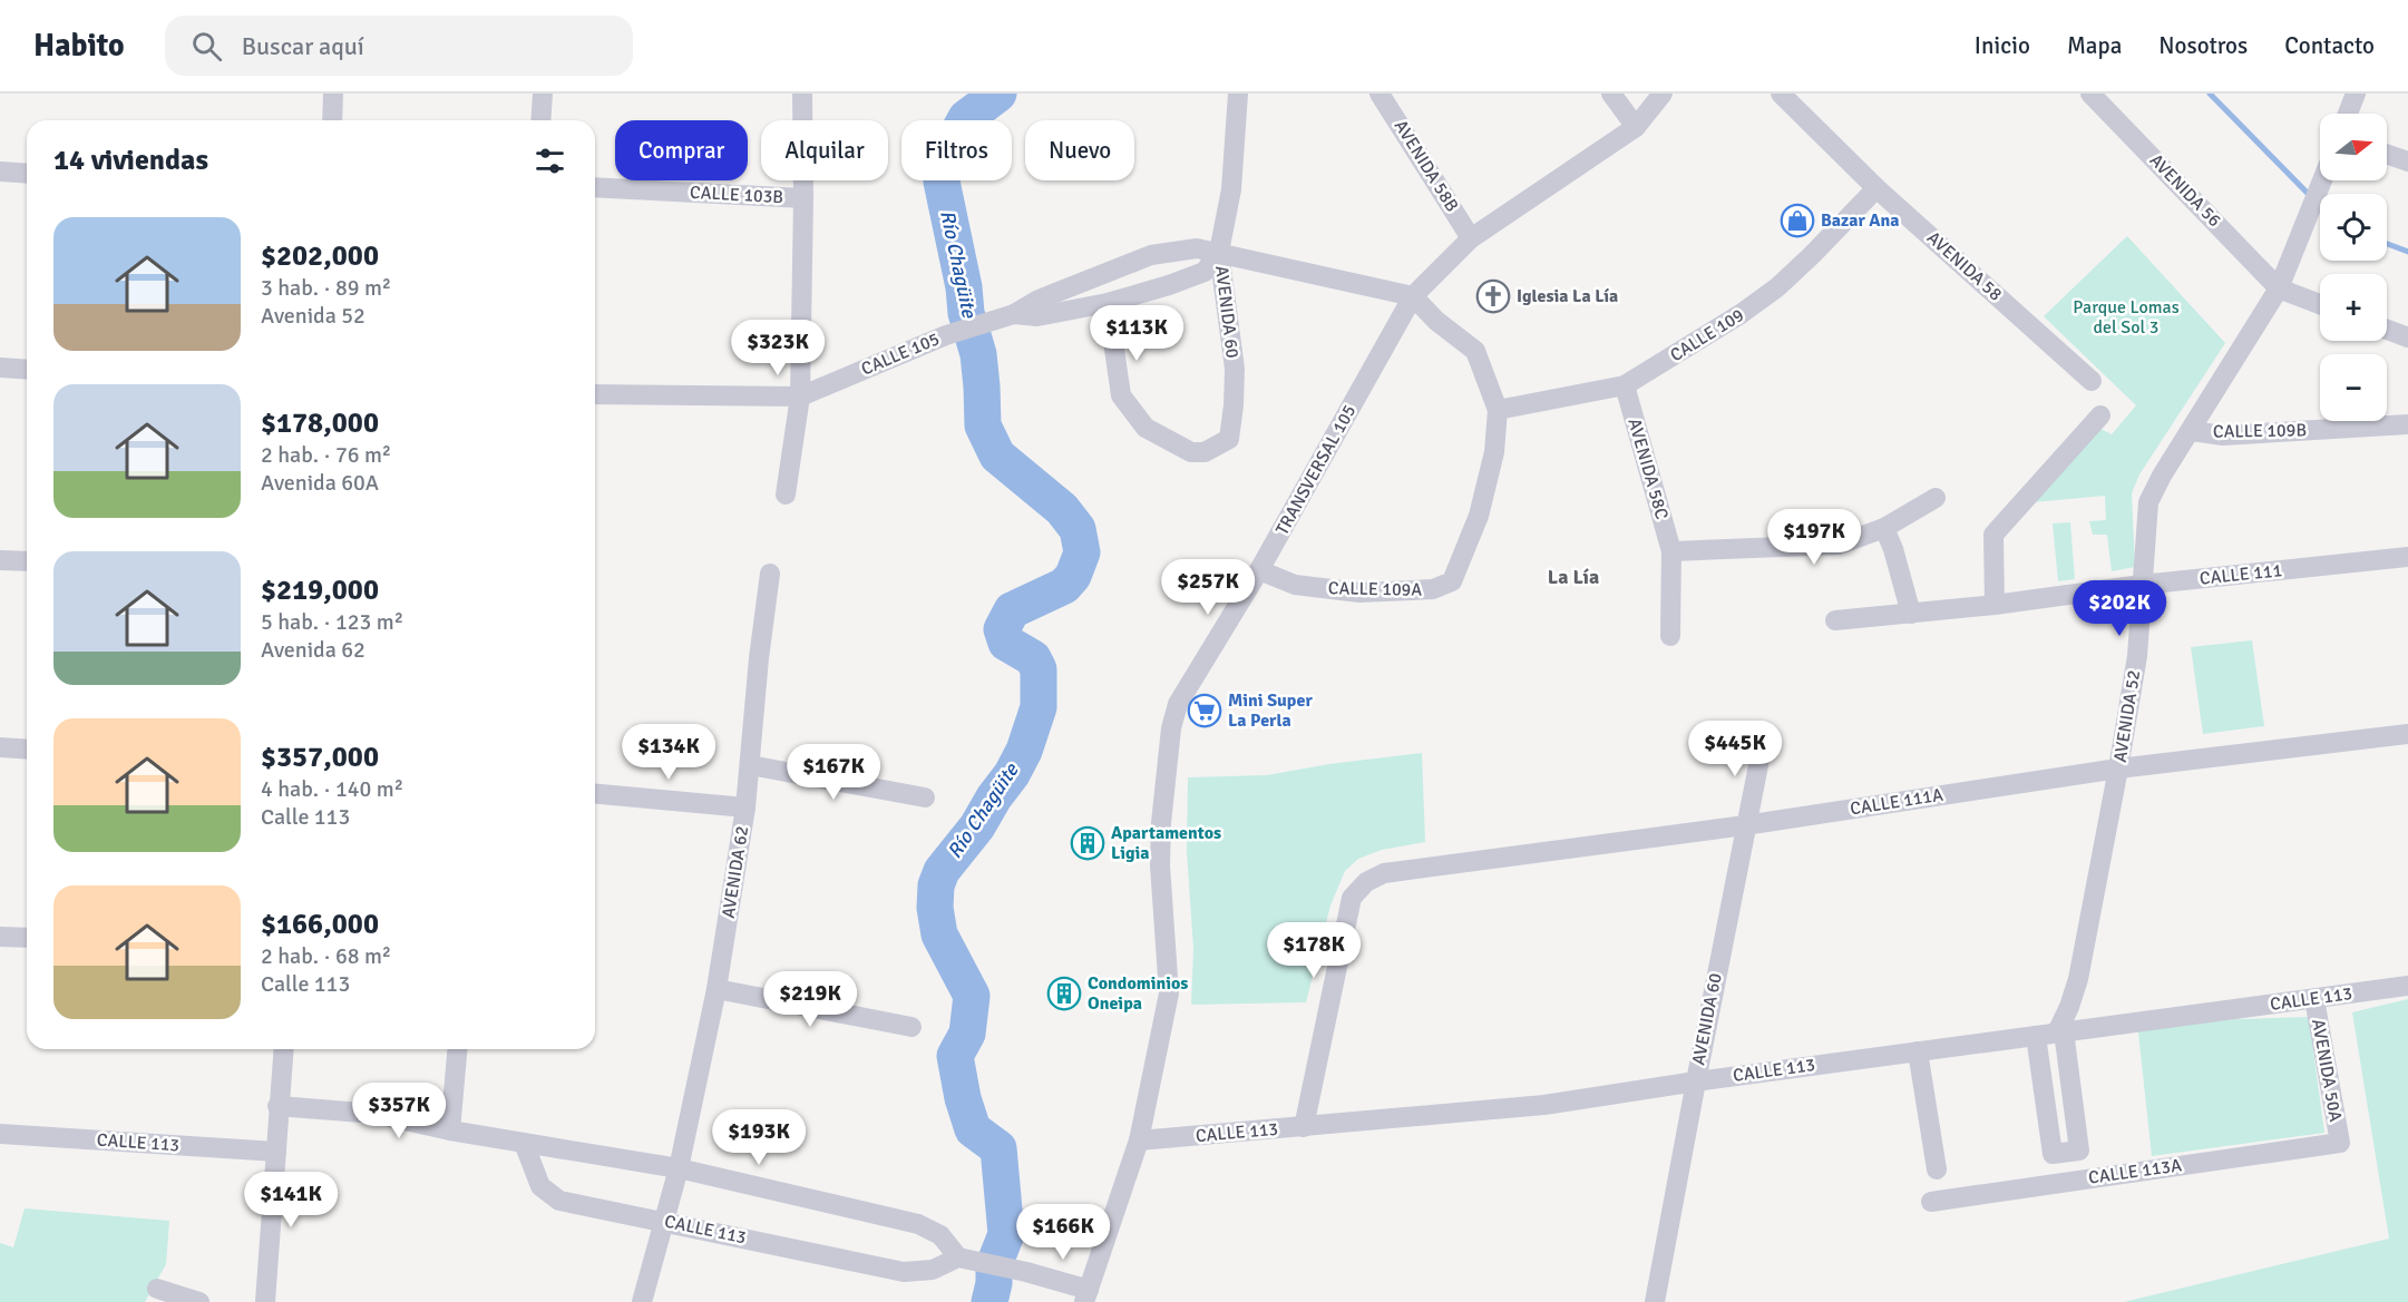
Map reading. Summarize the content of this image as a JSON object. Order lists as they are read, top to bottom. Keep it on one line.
{"streets":{"street":["AVENIDA 58B","AVENIDA 56","CALLE 103B","AVENIDA 58","AVENIDA 60","CALLE 109","CALLE 105","CALLE 109B","AVENIDA 58C","TRANSVERSAL 105","CALLE 111","CALLE 109A","AVENIDA 52","CALLE 111A","AVENIDA 62","CALLE 113","AVENIDA 50A","CALLE 113A"]},"crossings":[["AVENIDA 58B","TRANSVERSAL 105"],["AVENIDA 56","AVENIDA 52"],["AVENIDA 58","CALLE 109"],["AVENIDA 60","CALLE 105"],["AVENIDA 60","CALLE 111A"],["AVENIDA 60","CALLE 113"],["CALLE 109","AVENIDA 58C"],["CALLE 109","CALLE 109A"],["CALLE 105","TRANSVERSAL 105"],["CALLE 109B","AVENIDA 52"],["TRANSVERSAL 105","CALLE 109A"],["TRANSVERSAL 105","CALLE 113"],["CALLE 111","AVENIDA 52"],["AVENIDA 52","CALLE 111A"],["AVENIDA 52","CALLE 113"],["CALLE 111A","CALLE 113"],["AVENIDA 62","CALLE 113"],["CALLE 113","AVENIDA 50A"],["AVENIDA 50A","CALLE 113A"]],"districts":["La Lía"],"water":["Río Chagüite"],"parks":["Parque Lomas del Sol 3"],"places":{"shop":["Bazar Ana"],"church":["Iglesia La Lía"],"supermarket":["Mini Super La Perla"],"building":["Apartamentos Ligia","Condominios Oneipa"]},"north":"right","page":{"header":"Habito","search":"Buscar aquí","nav":["Inicio","Mapa","Nosotros","Contacto"],"map_buttons":["+","−"],"chip":["Comprar","Alquilar","Filtros","Nuevo"],"heading":"14 viviendas","list":[{"name":"$202,000","note":"3 hab. · 89 m² · Avenida 52"},{"name":"$178,000","note":"2 hab. · 76 m² · Avenida 60A"},{"name":"$219,000","note":"5 hab. · 123 m² · Avenida 62"},{"name":"$357,000","note":"4 hab. · 140 m² · Calle 113"},{"name":"$166,000","note":"2 hab. · 68 m² · Calle 113"}],"price":["$113K","$323K","$197K","$257K","$202K","$445K","$134K","$167K","$178K","$219K","$357K","$193K","$141K","$166K"]}}
